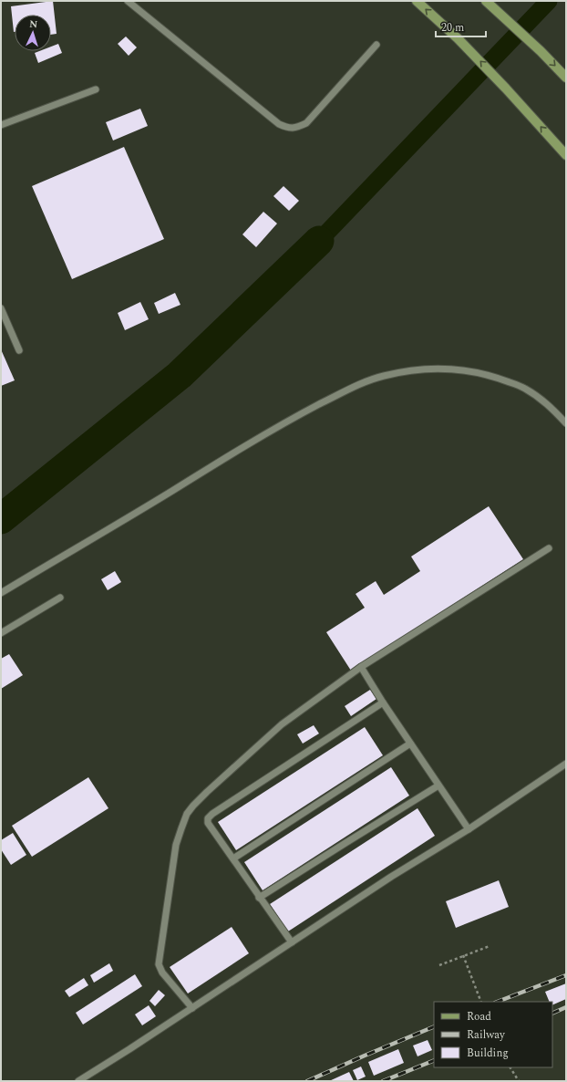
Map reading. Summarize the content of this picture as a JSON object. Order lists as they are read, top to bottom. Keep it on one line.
{"legend":["Road","Railway","Building"],"scale_bar":"20 m","north":"top"}
